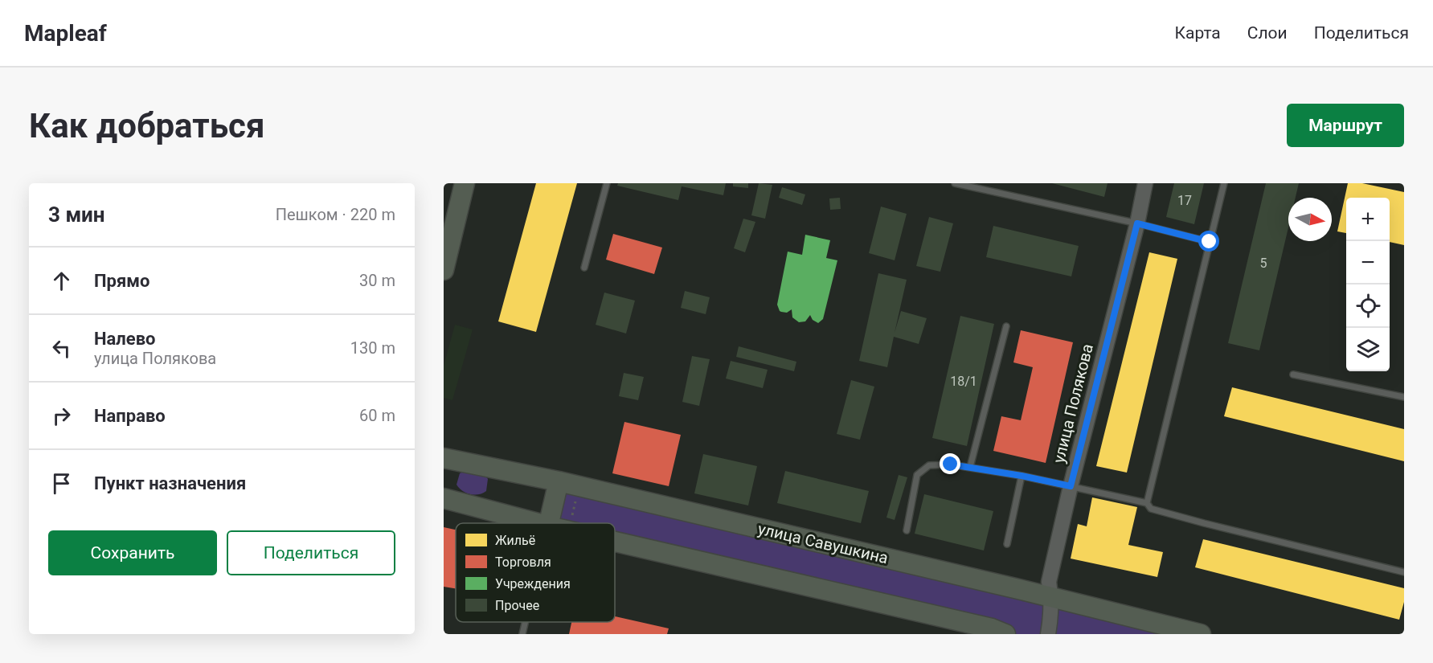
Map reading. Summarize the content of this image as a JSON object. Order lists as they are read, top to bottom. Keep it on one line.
{"streets":{"highway":["улица Савушкина"],"street":["улица Полякова"]},"crossings":[["улица Полякова","улица Савушкина"]],"house_numbers":["17","5","18/1"],"legend":["Жильё","Торговля","Учреждения","Прочее"],"north":"right","page":{"header":"Mapleaf","nav":["Карта","Слои","Поделиться"],"buttons":["Маршрут",["Сохранить","Поделиться"]],"title":"Как добраться","heading":["3 мин","Пешком · 220 m"],"map_buttons":["+","−"],"list":[["Прямо","30 m"],["Налево","улица Полякова","130 m"],["Направо","60 m"],"Пункт назначения"]}}
